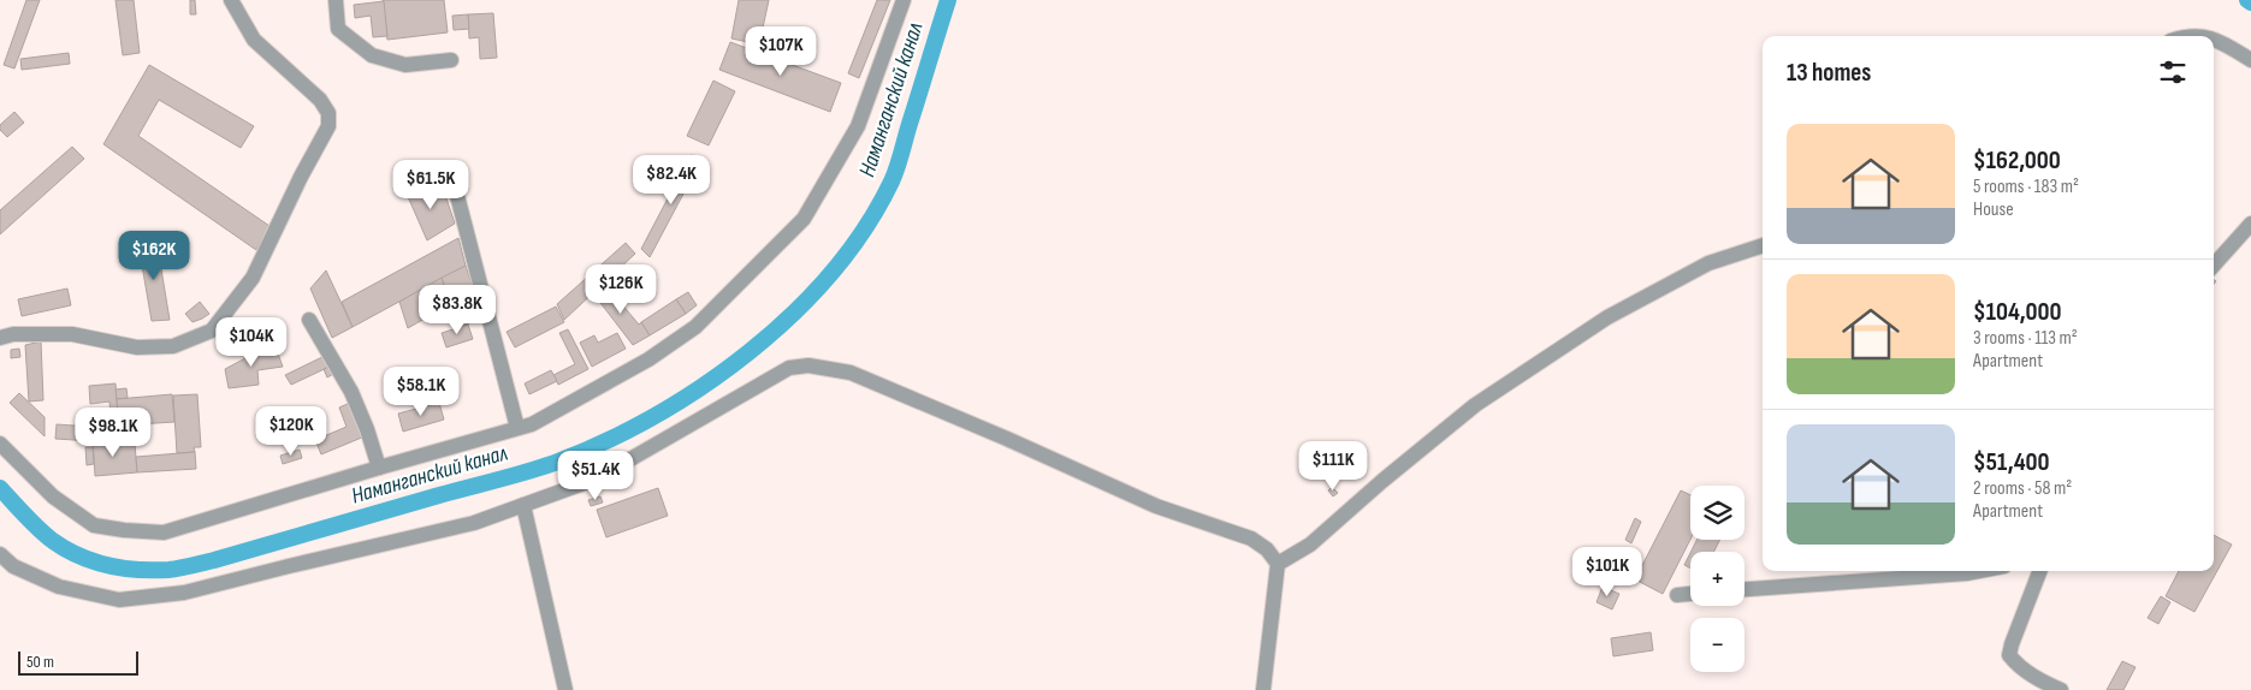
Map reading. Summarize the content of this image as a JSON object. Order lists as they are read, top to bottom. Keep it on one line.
{"water":["Наманганский канал"],"scale_bar":"50 m","page":{"price":["$107K","$82.4K","$61.5K","$162K","$126K","$83.8K","$104K","$58.1K","$120K","$98.1K","$111K","$51.4K","$101K"],"heading":"13 homes","list":[{"name":"$162,000","note":"5 rooms · 183 m² · House"},{"name":"$104,000","note":"3 rooms · 113 m² · Apartment"},{"name":"$51,400","note":"2 rooms · 58 m² · Apartment"}],"map_buttons":["+","−"],"scale":"50 m"}}
